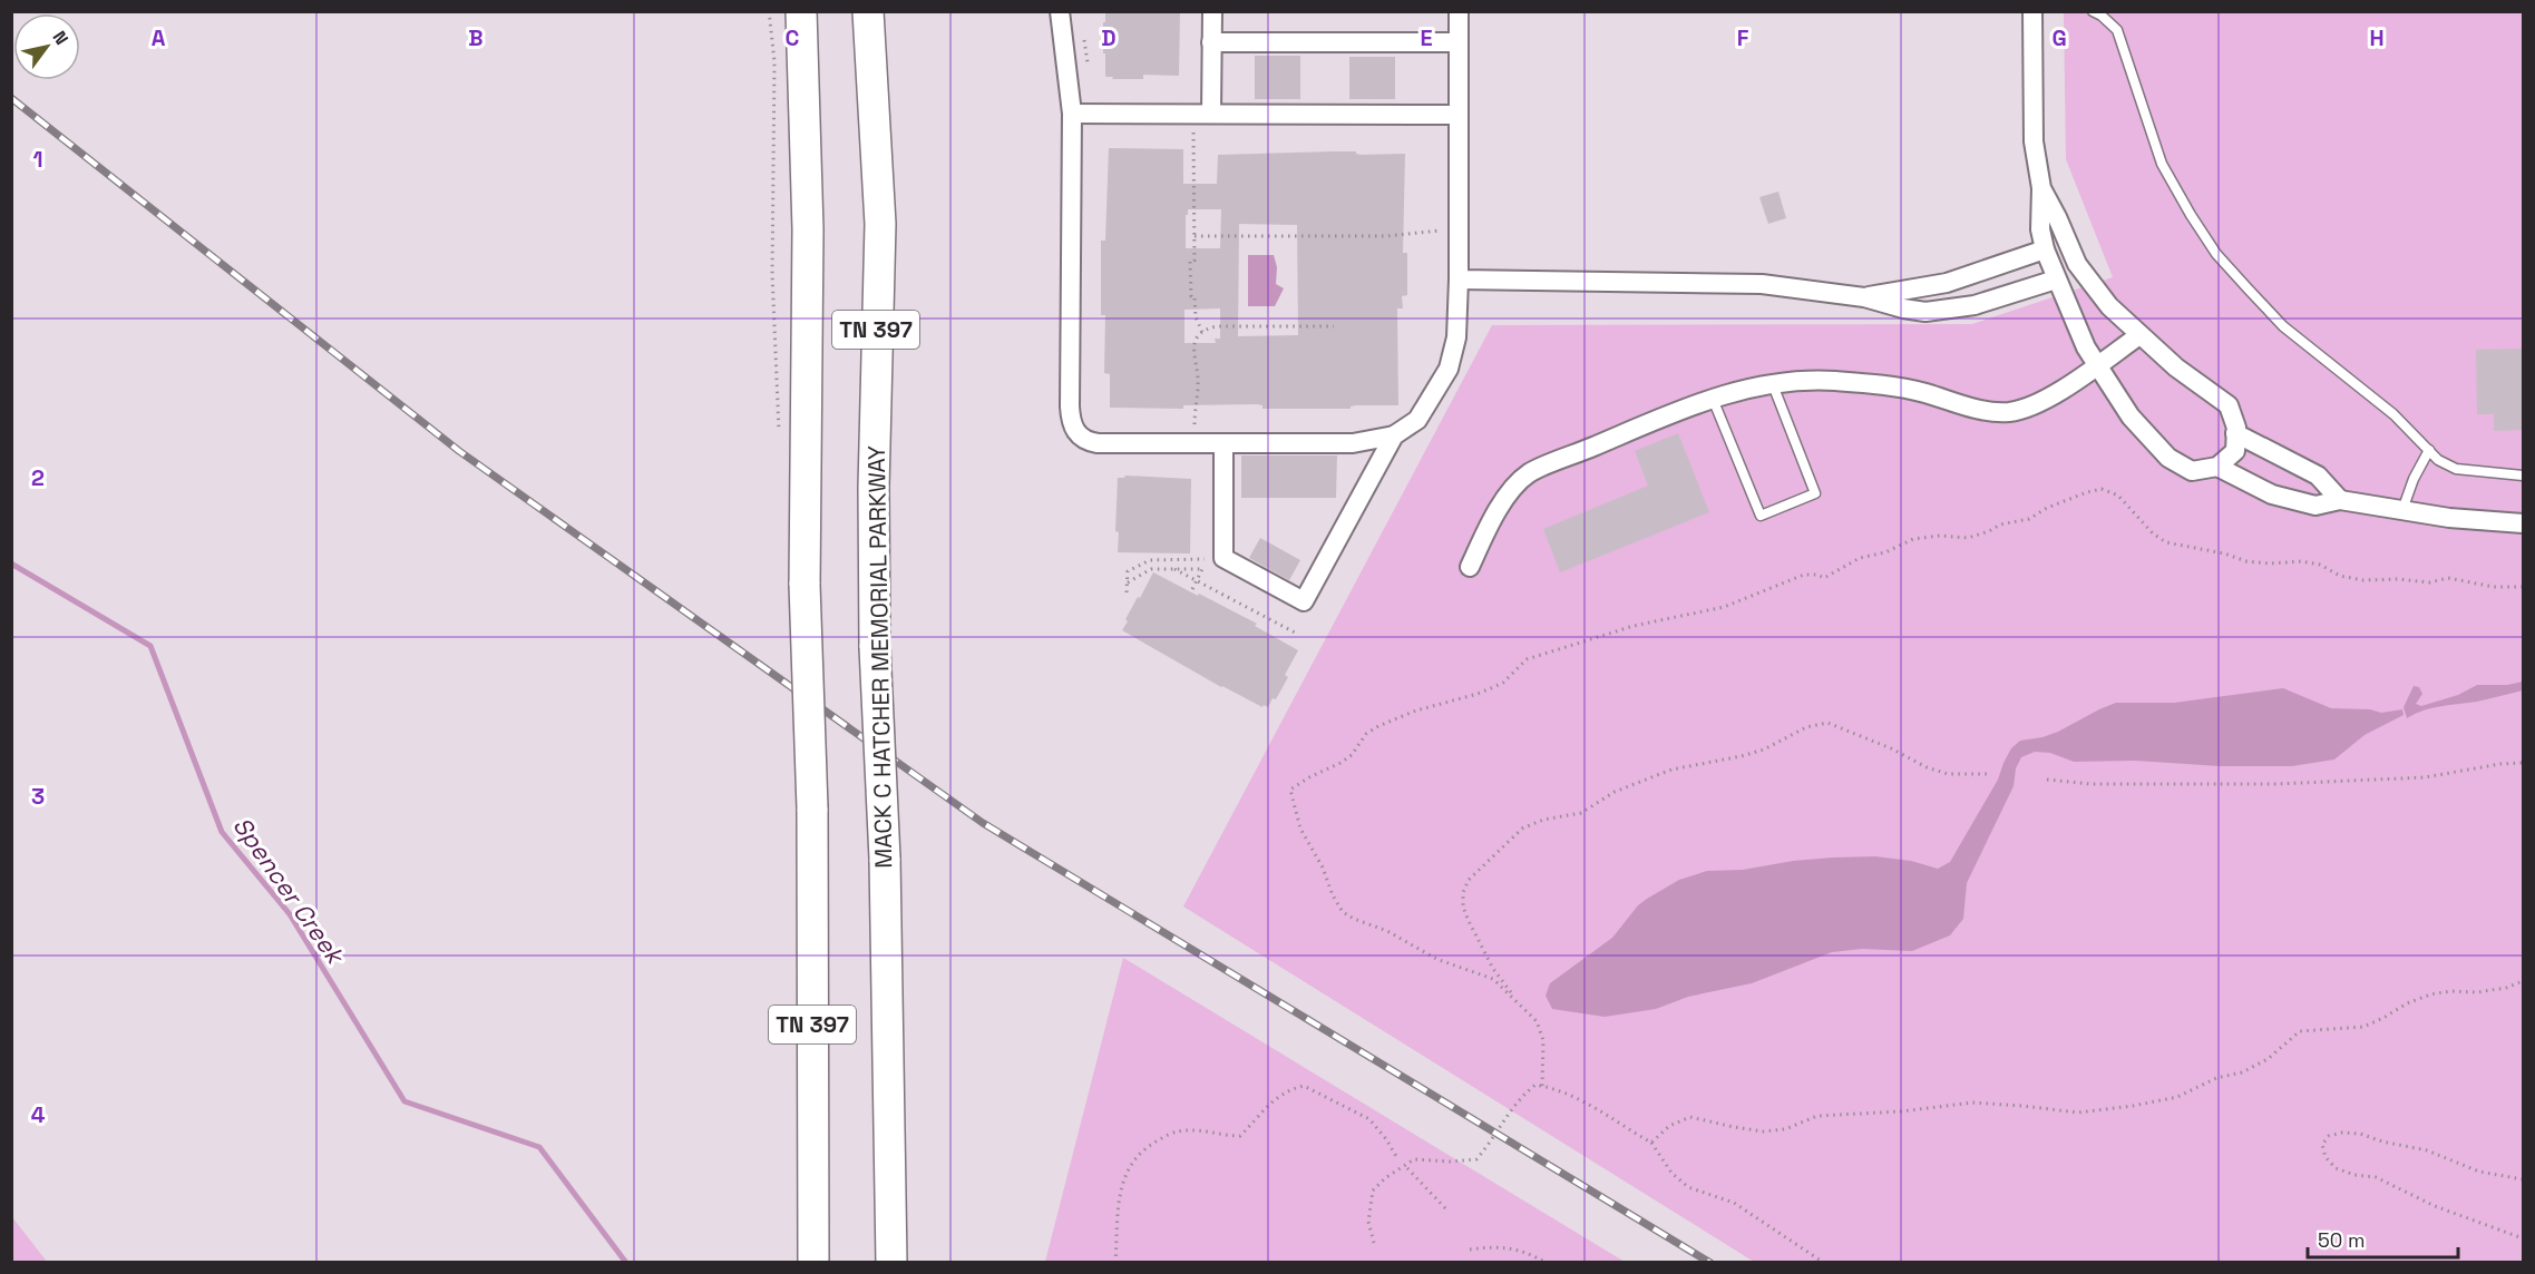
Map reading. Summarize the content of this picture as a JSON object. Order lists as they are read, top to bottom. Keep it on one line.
{"streets":{"highway":["TN 397","MACK C HATCHER MEMORIAL PARKWAY"]},"water":["Spencer Creek"],"scale_bar":"50 m","north":"top right","grid":{"columns":["A","B","C","D","E","F","G","H"],"rows":["1","2","3","4"]}}
